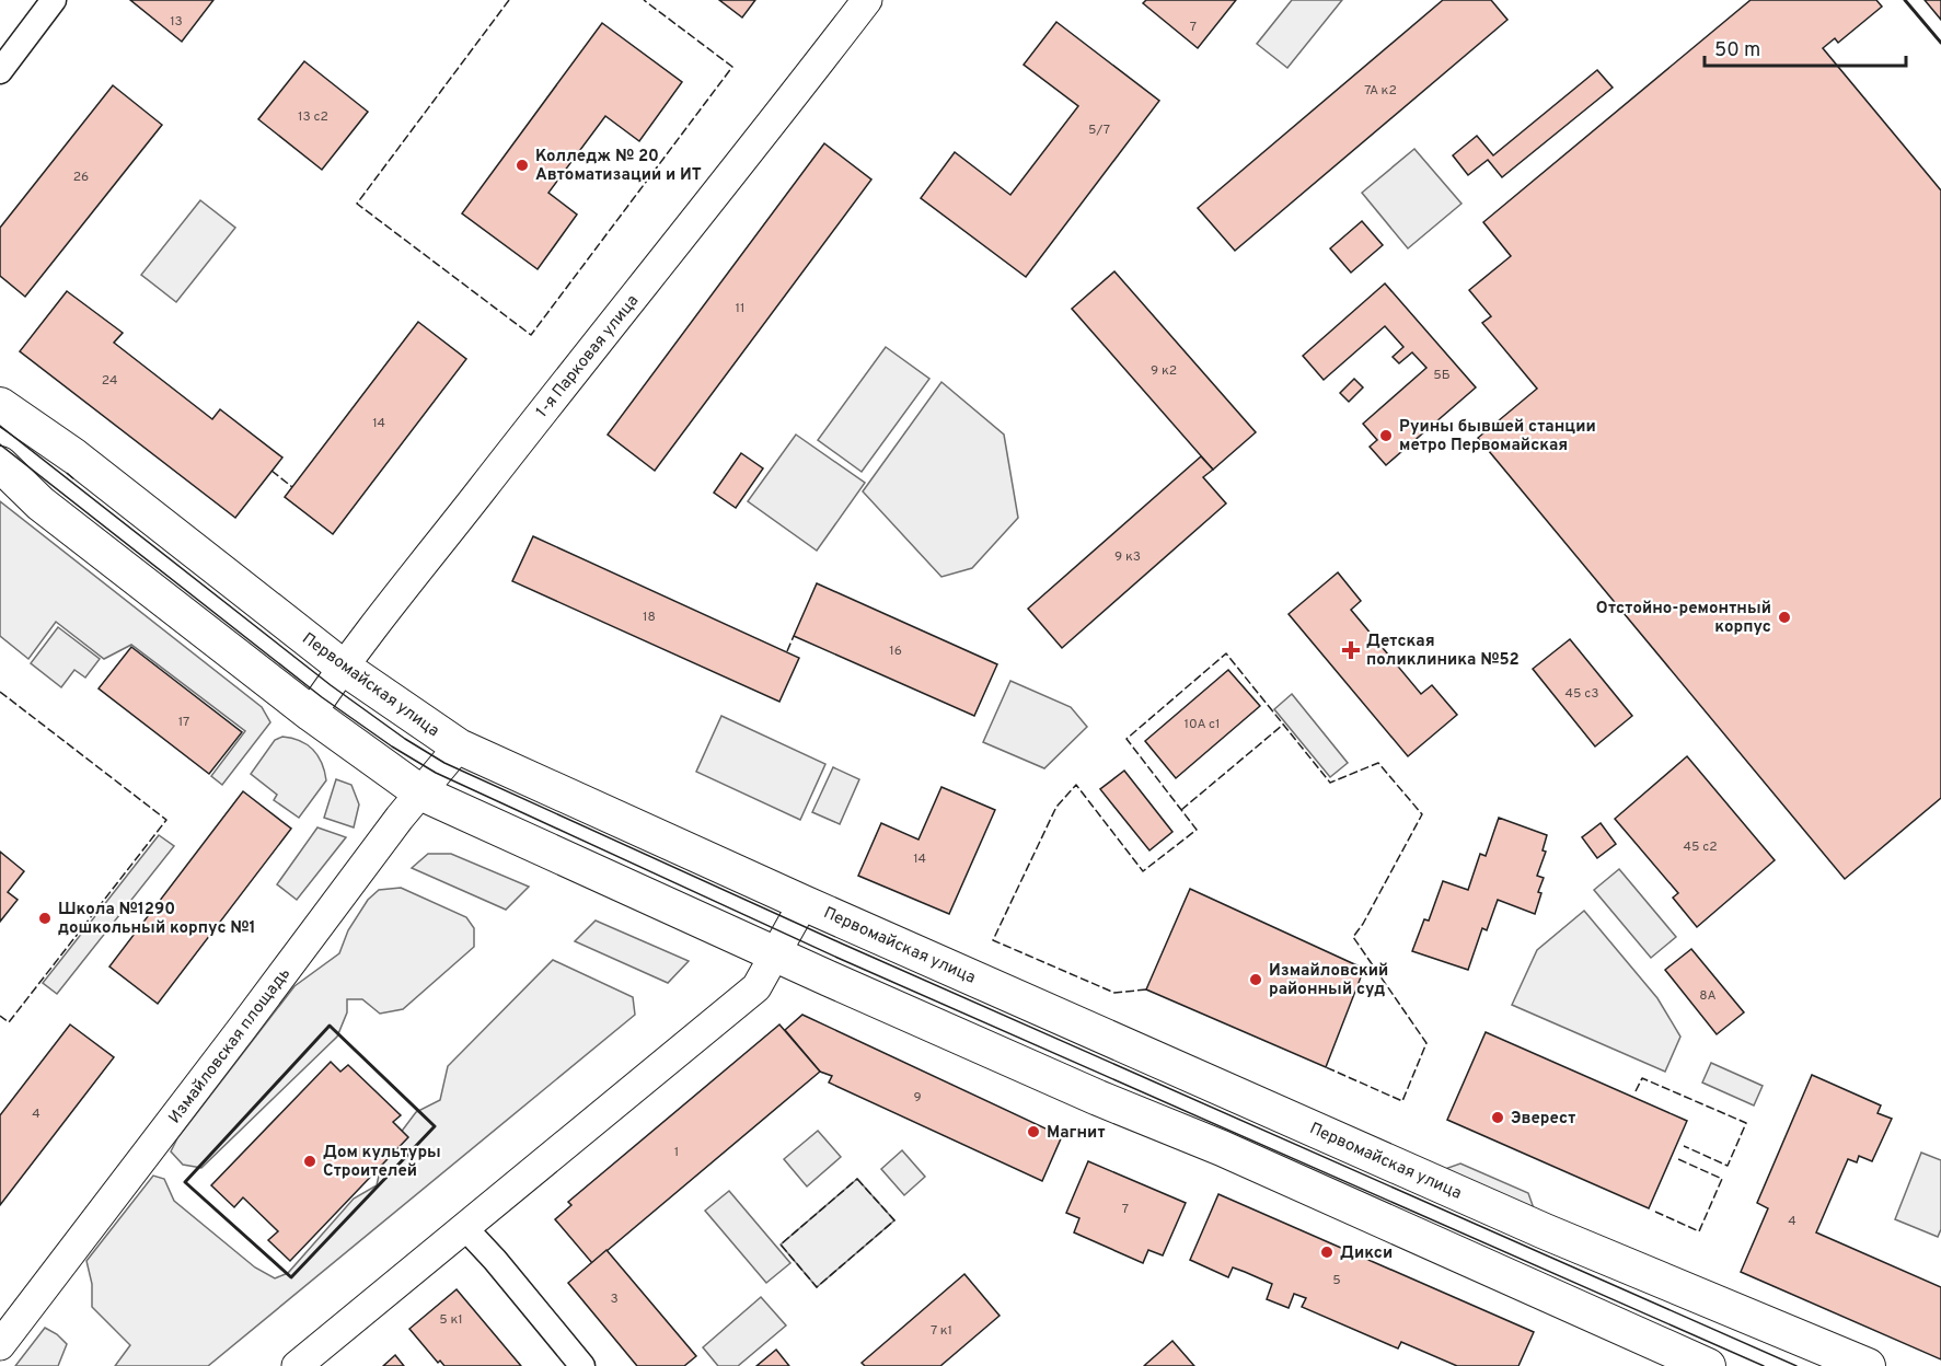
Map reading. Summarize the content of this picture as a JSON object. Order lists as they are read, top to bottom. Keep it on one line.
{"streets":{"main road":["Первомайская улица"],"street":["1-я Парковая улица","Измайловская площадь"]},"crossings":[["1-я Парковая улица","Первомайская улица"],["Первомайская улица","Измайловская площадь"]],"places":{"other":["Колледж № 20 Автоматизации и ИТ","Руины бывшей станции метро Первомайская","Отстойно-ремонтный корпус","Школа №1290 дошкольный корпус №1","Измайловский районный суд","Эверест","Магнит","Дом культуры Строителей","Дикси"],"health":["Детская поликлиника №52"]},"house_numbers":["13","7","7А к2","13 с2","5/7","26","11","9 к2","5Б","24","14","9 к3","18","16","45 с3","17","10А с1","45 с2","14","8А","9","4","1","7","4","5","3","5 к1","7 к1"],"scale_bar":"50 m"}
